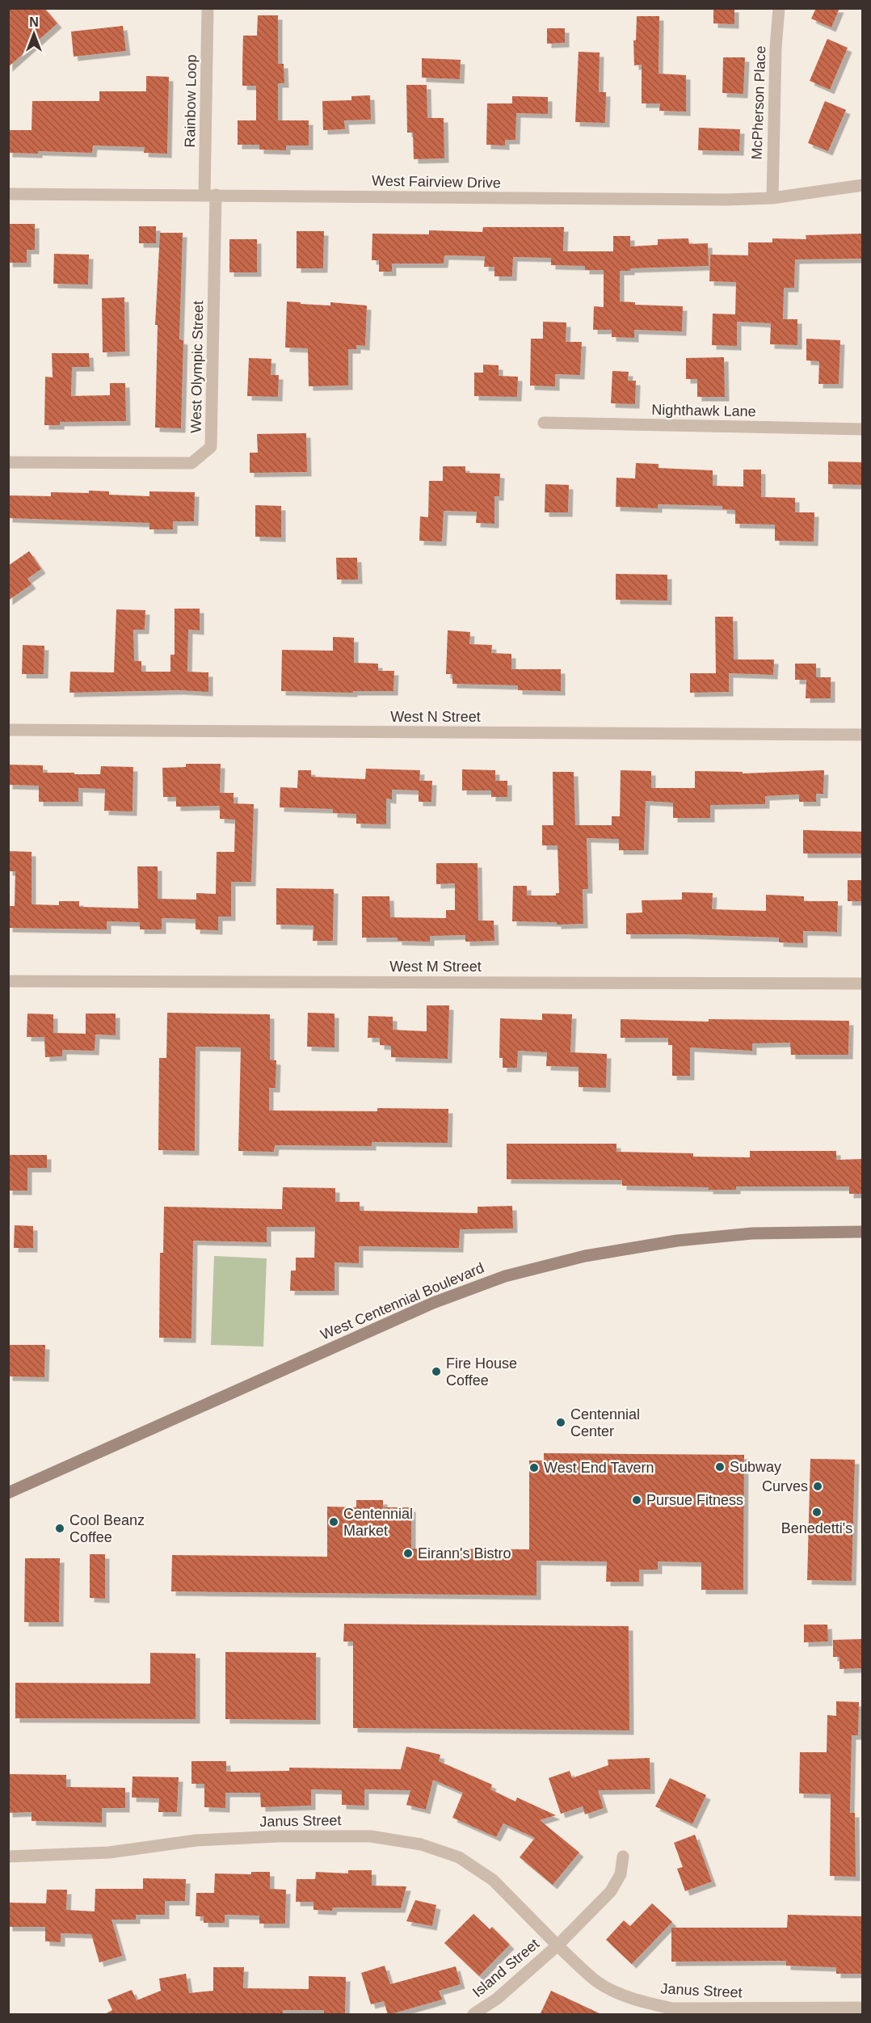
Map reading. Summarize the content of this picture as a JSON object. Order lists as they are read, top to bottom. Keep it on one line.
{"streets":{"main road":["West Centennial Boulevard"],"street":["Rainbow Loop","McPherson Place","West Fairview Drive","West Olympic Street","Nighthawk Lane","West N Street","West M Street","Janus Street","Island Street"]},"crossings":[["Rainbow Loop","West Fairview Drive"],["Rainbow Loop","West Olympic Street"],["McPherson Place","West Fairview Drive"],["West Fairview Drive","West Olympic Street"],["Janus Street","Island Street"]],"places":["Fire House Coffee","Centennial Center","Subway","West End Tavern","Curves","Pursue Fitness","Benedetti's","Centennial Market","Cool Beanz Coffee","Eirann's Bistro"],"north":"top"}
